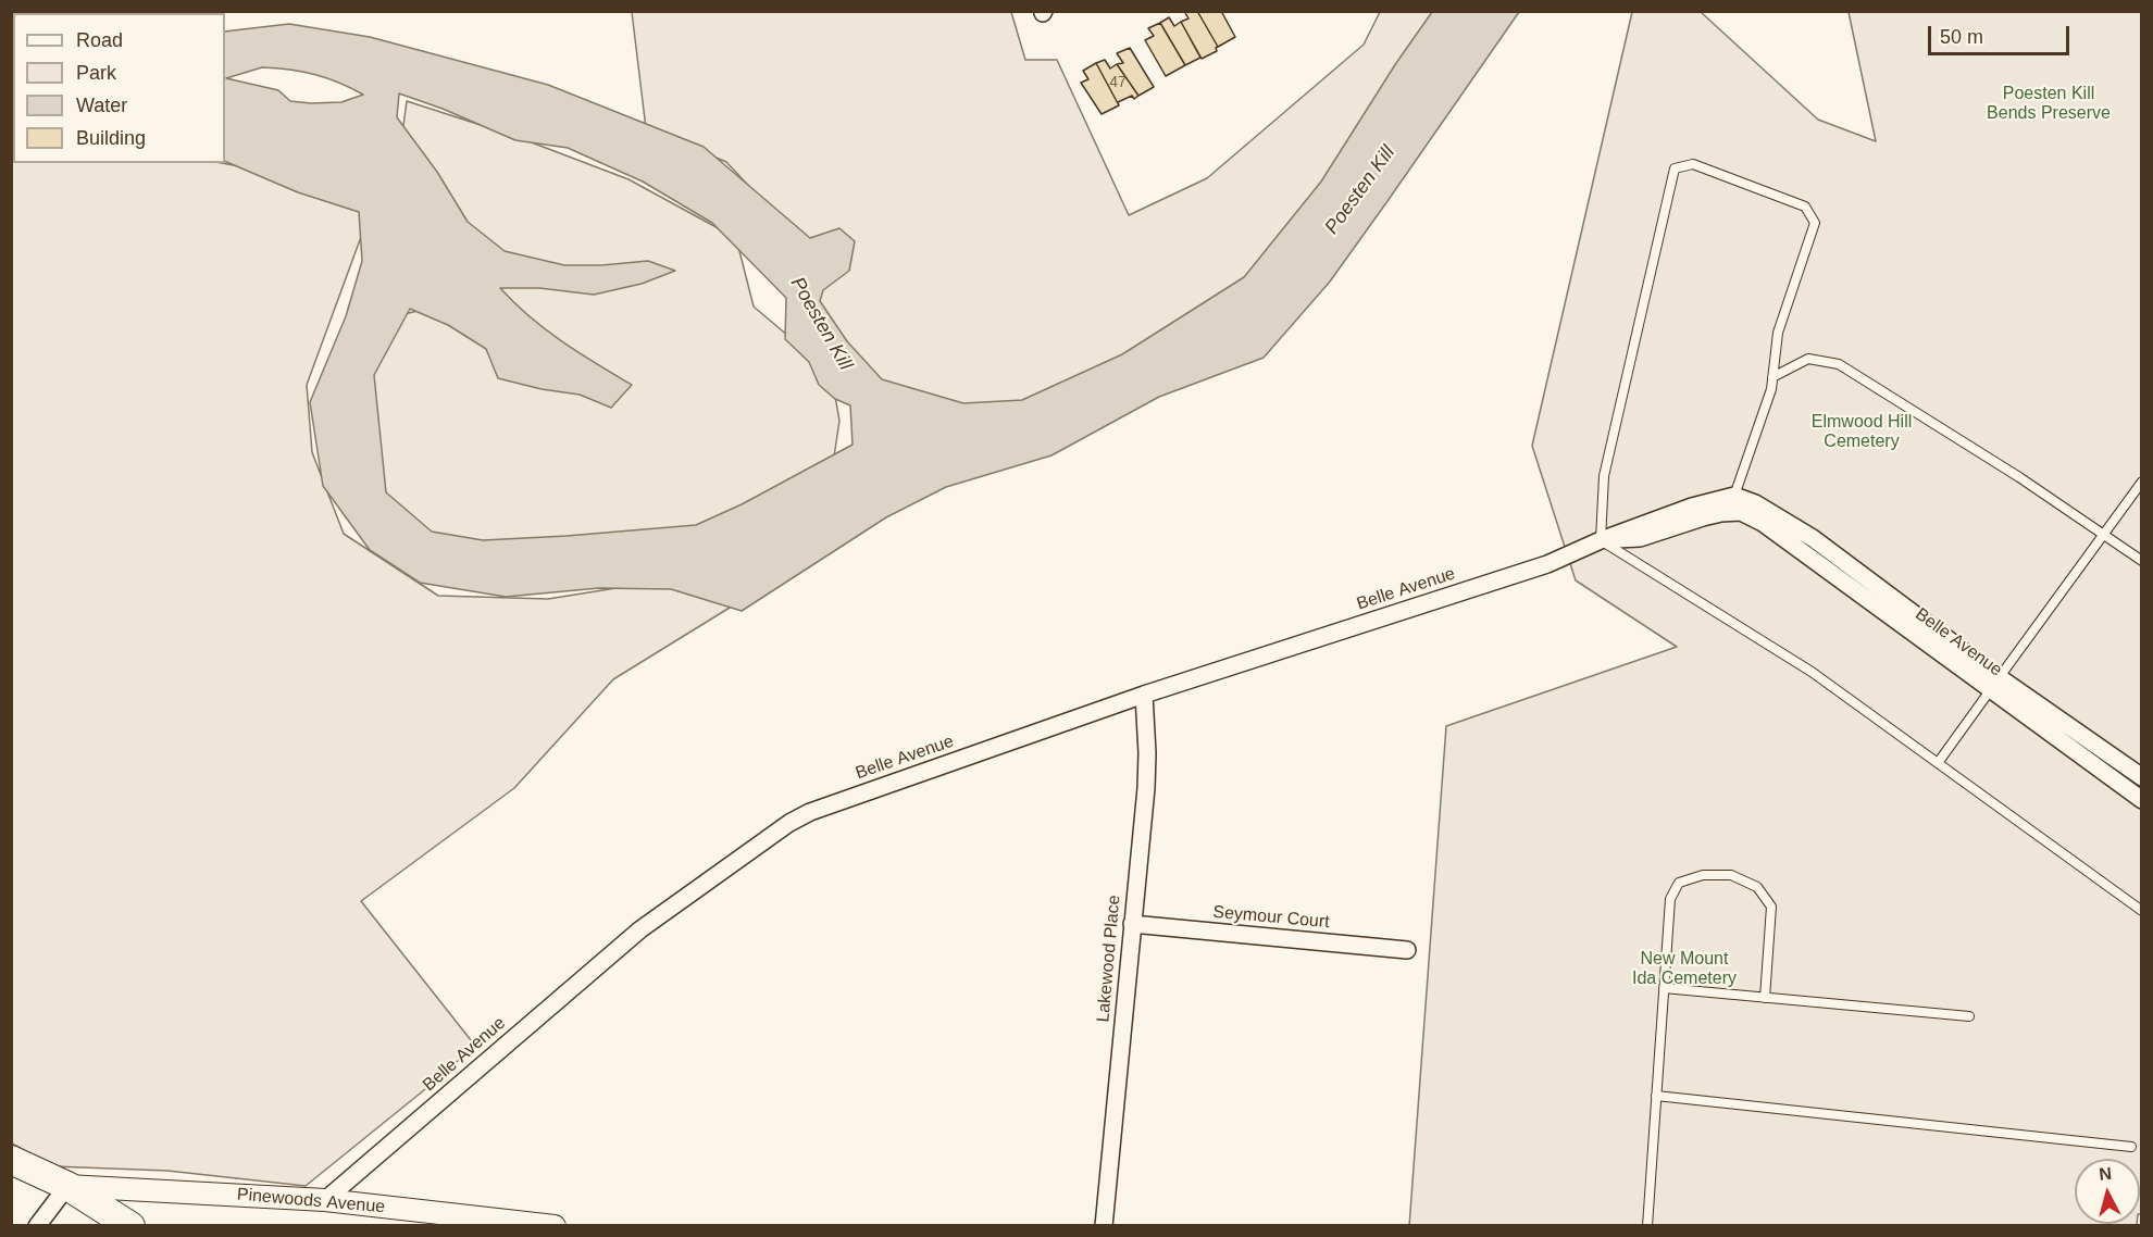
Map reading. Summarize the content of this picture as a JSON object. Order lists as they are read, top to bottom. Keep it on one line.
{"streets":{"street":["Belle Avenue","Seymour Court","Lakewood Place","Pinewoods Avenue"]},"crossings":[["Belle Avenue","Lakewood Place"],["Belle Avenue","Pinewoods Avenue"],["Seymour Court","Lakewood Place"]],"water":["Poesten Kill"],"parks":["Poesten Kill Bends Preserve","Elmwood Hill Cemetery","New Mount Ida Cemetery"],"house_numbers":["47"],"legend":["Road","Park","Water","Building"],"scale_bar":"50 m","north":"top"}
